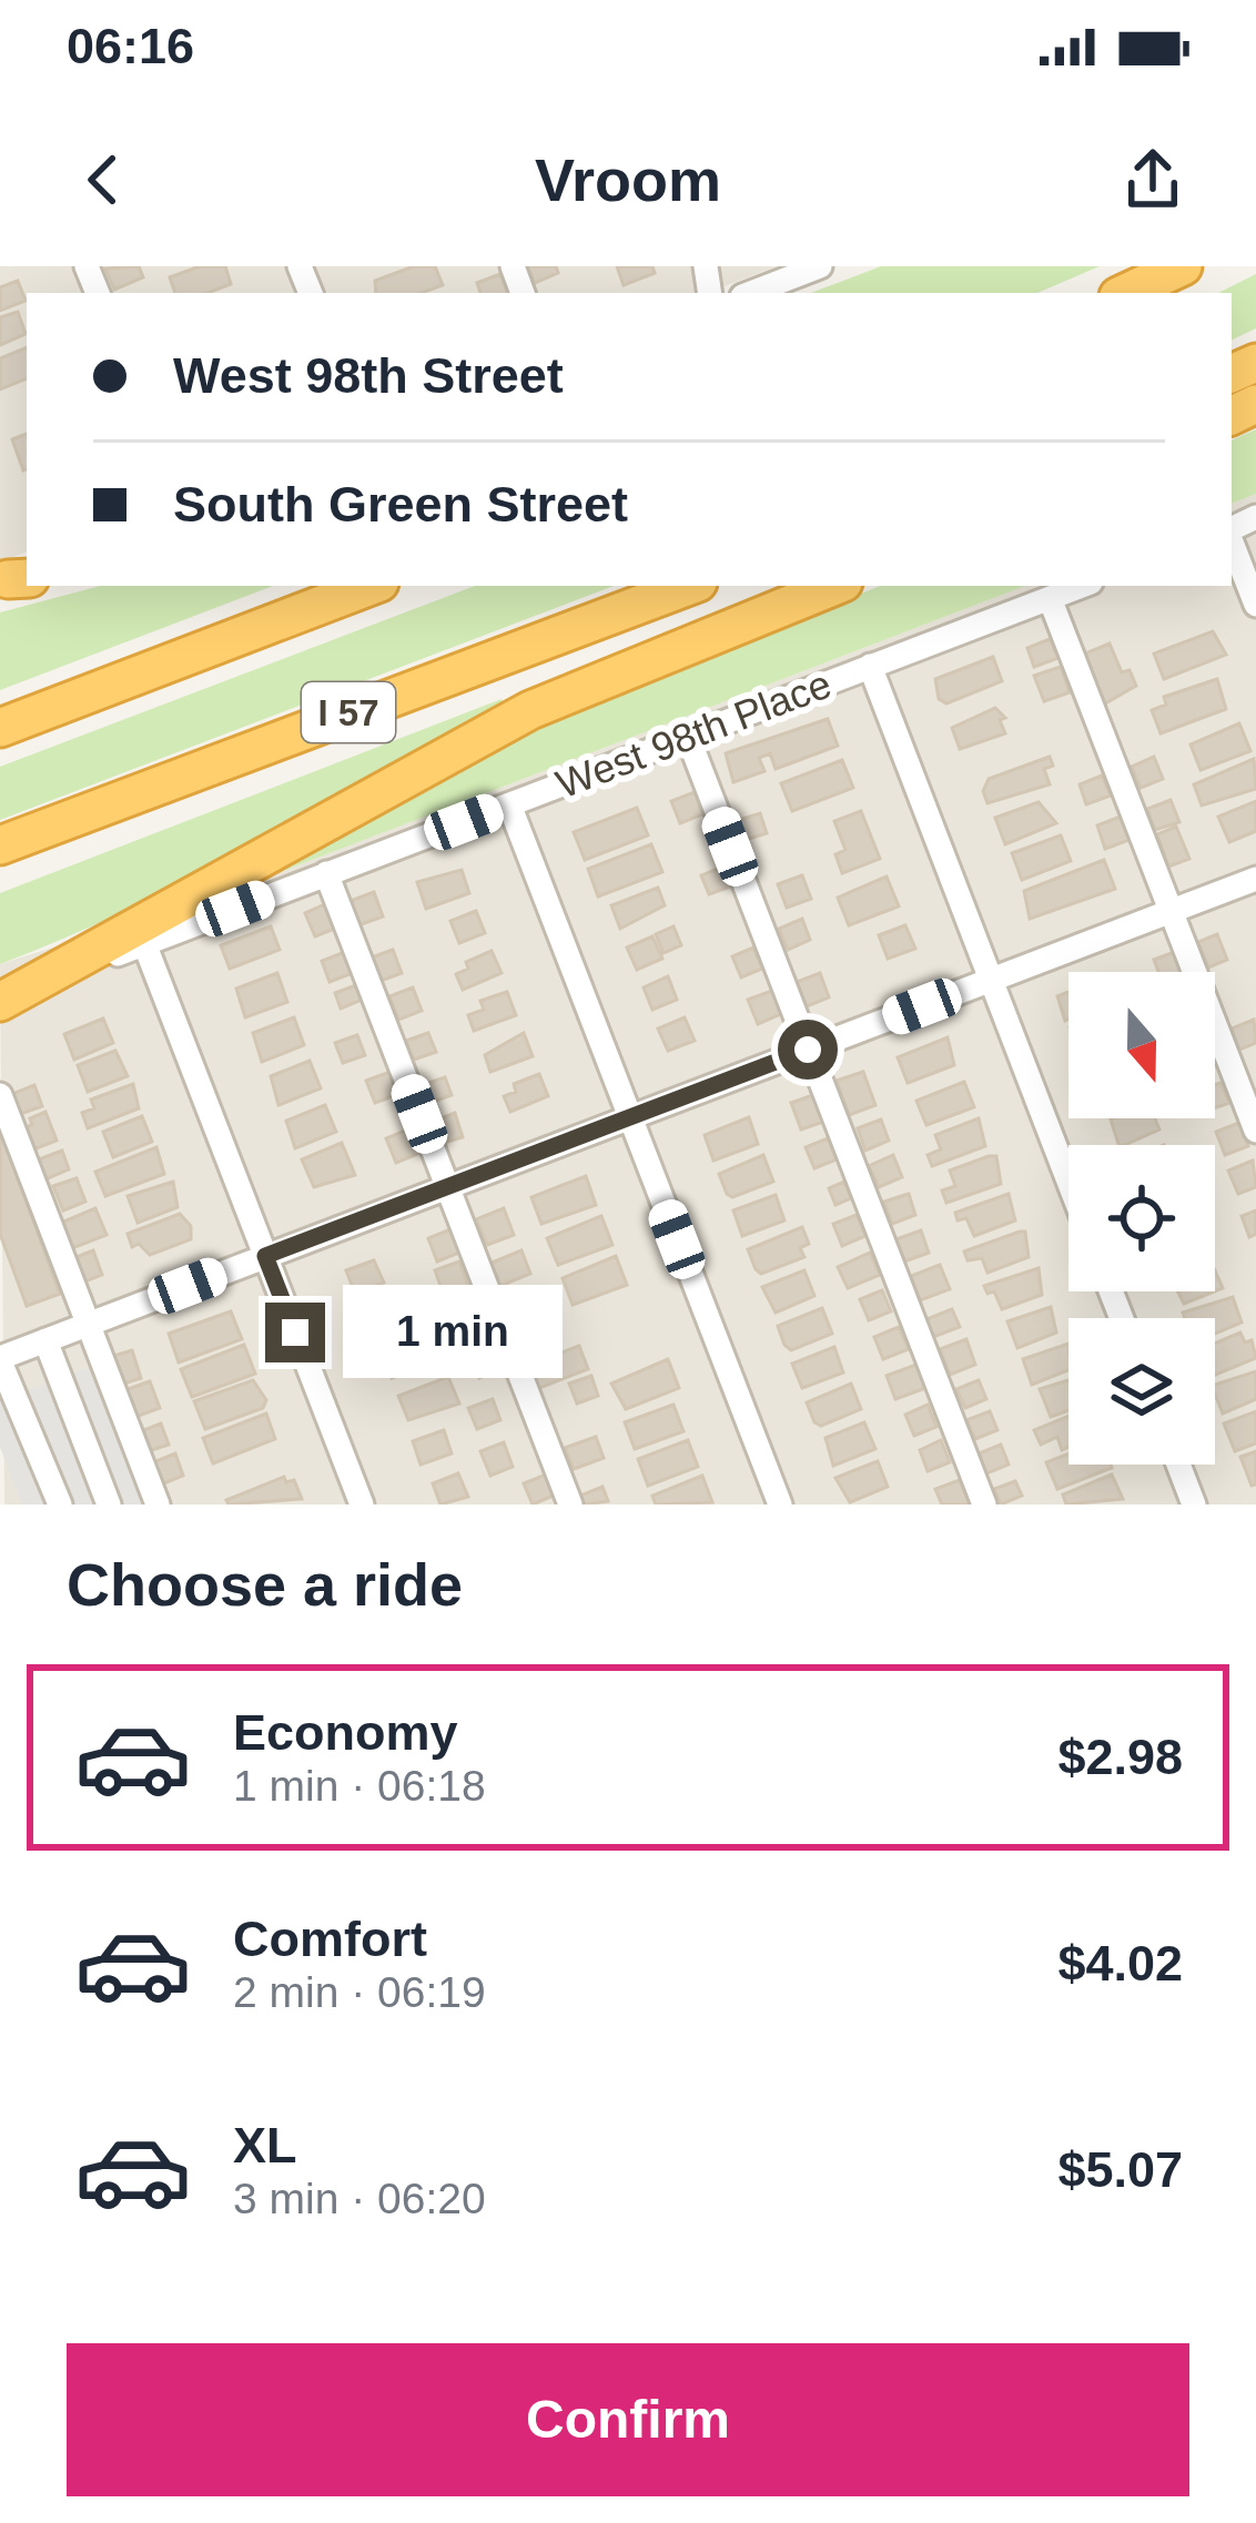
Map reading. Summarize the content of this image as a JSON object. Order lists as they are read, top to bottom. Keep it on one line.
{"streets":{"highway":["I 57"],"street":["West 98th Place"]},"north":"bottom","page":{"status":"06:16","header":"Vroom","banner":["West 98th Street","South Green Street"],"bubble":"1 min","heading":"Choose a ride","list":[{"name":"Economy","note":"1 min · 06:18","value":"$2.98"},{"name":"Comfort","note":"2 min · 06:19","value":"$4.02"},{"name":"XL","note":"3 min · 06:20","value":"$5.07"}],"buttons":"Confirm"}}
